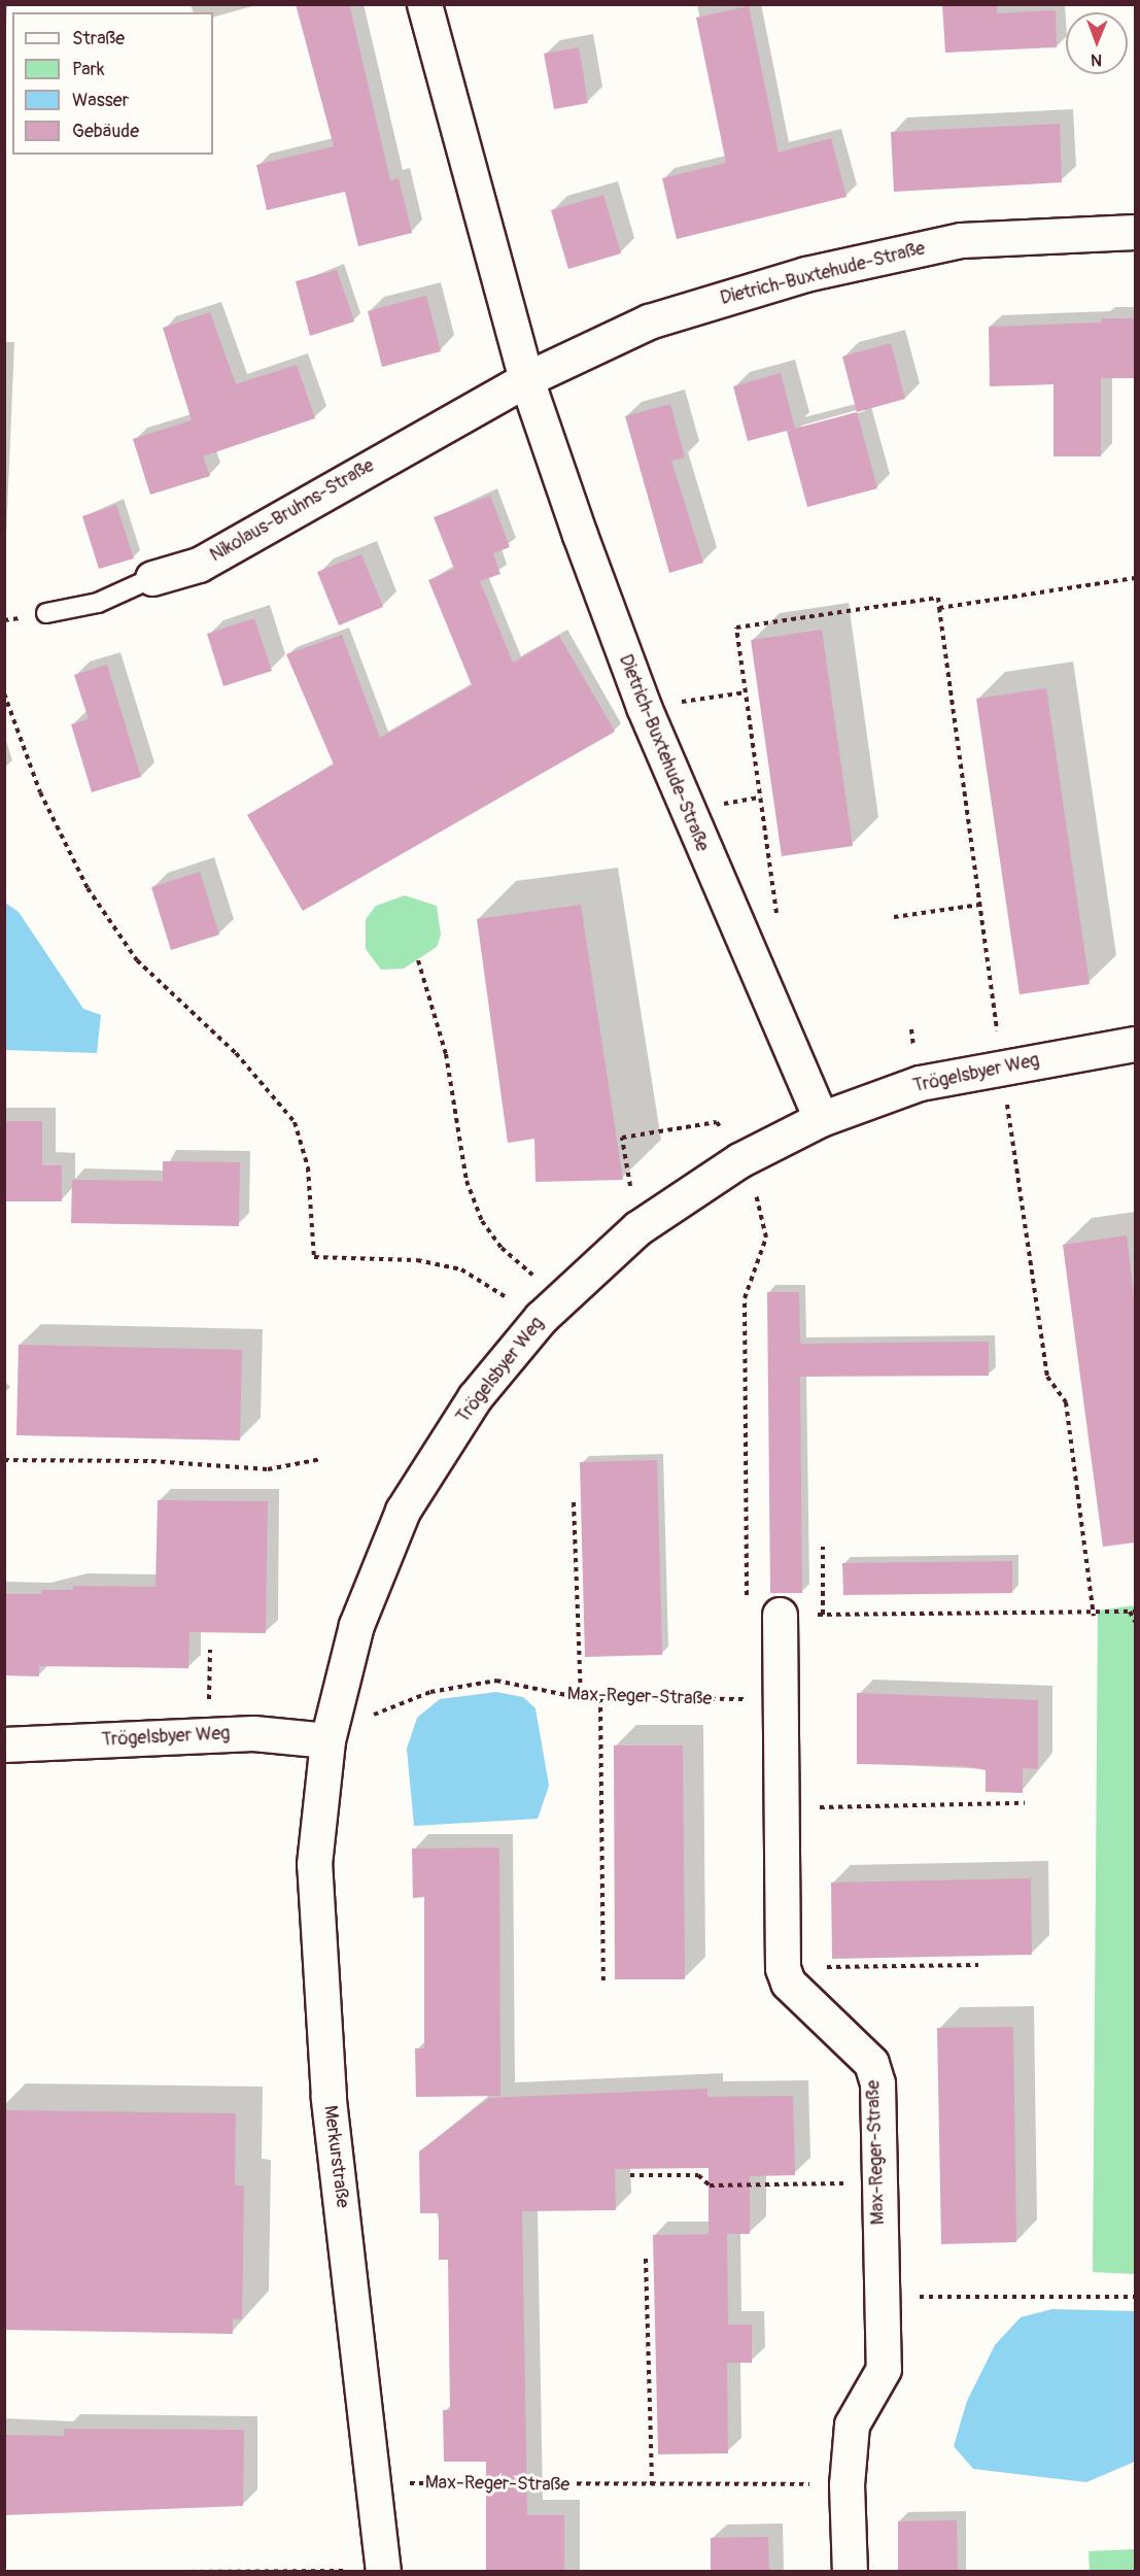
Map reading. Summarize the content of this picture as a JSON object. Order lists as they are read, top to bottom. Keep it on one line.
{"streets":{"street":["Dietrich-Buxtehude-Straße","Nikolaus-Bruhns-Straße","Trögelsbyer Weg","Max-Reger-Straße","Merkurstraße"]},"crossings":[["Dietrich-Buxtehude-Straße","Nikolaus-Bruhns-Straße"],["Dietrich-Buxtehude-Straße","Trögelsbyer Weg"],["Trögelsbyer Weg","Max-Reger-Straße"],["Trögelsbyer Weg","Merkurstraße"],["Max-Reger-Straße","Merkurstraße"]],"legend":["Straße","Park","Wasser","Gebäude"],"north":"bottom"}
